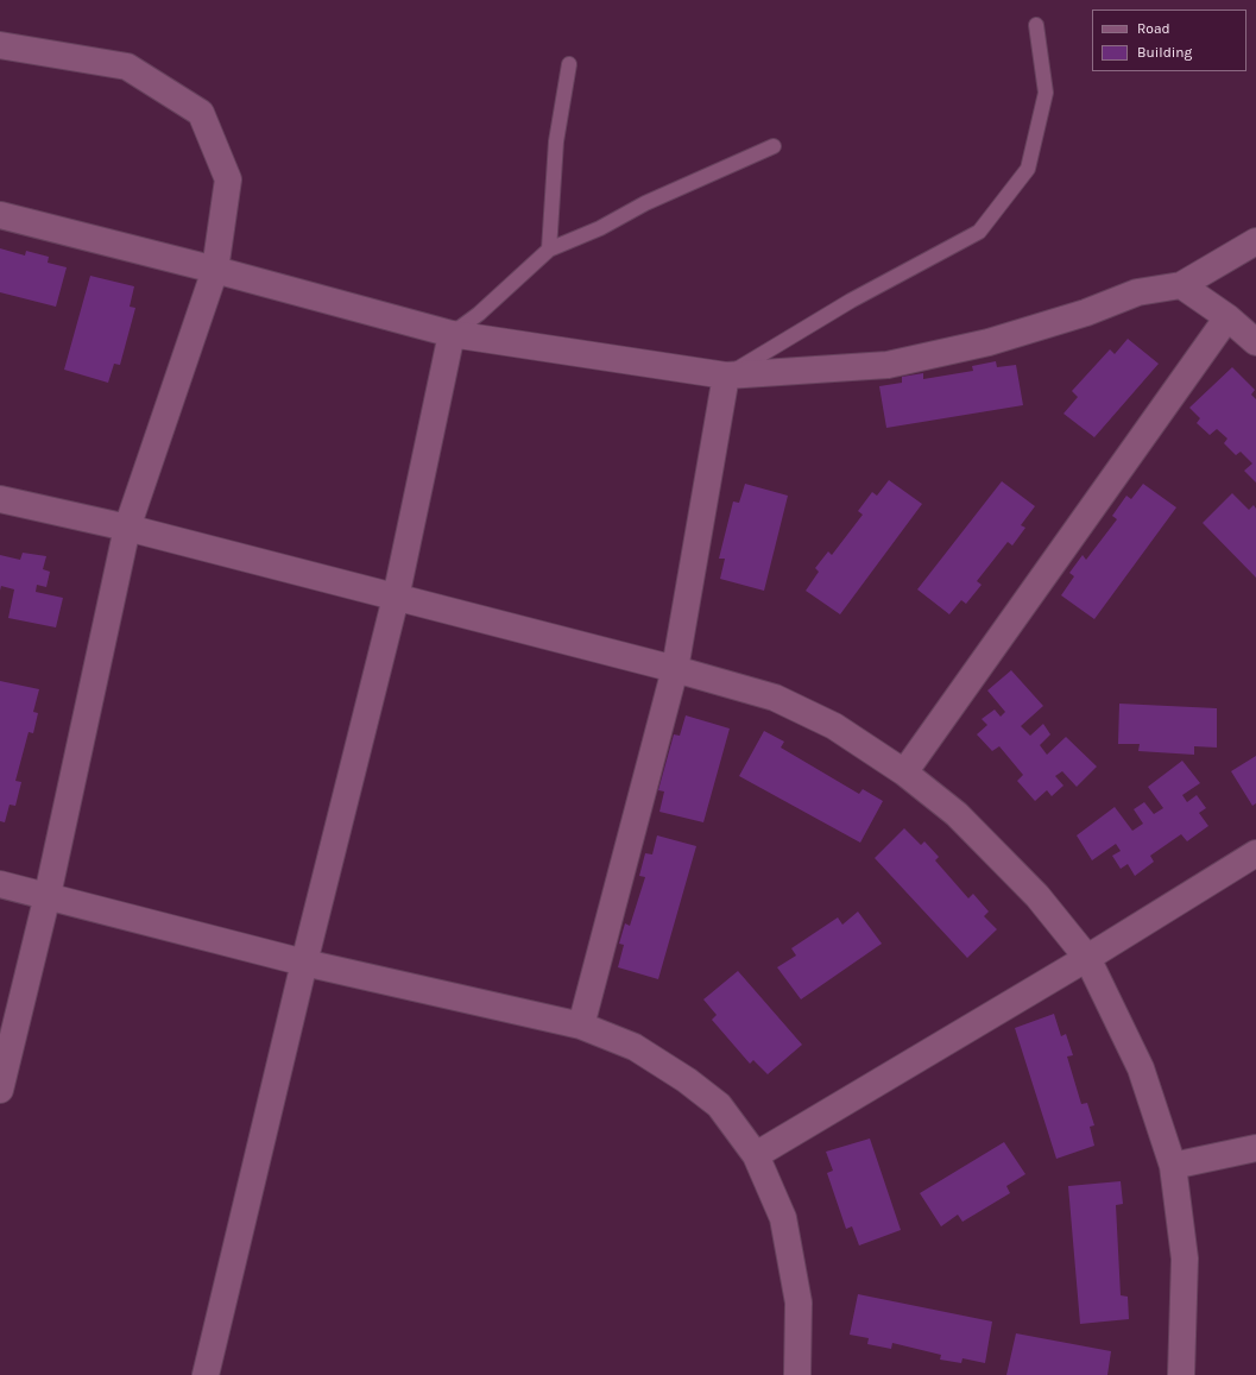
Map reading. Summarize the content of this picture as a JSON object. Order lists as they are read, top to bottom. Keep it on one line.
{"legend":["Road","Building"]}
